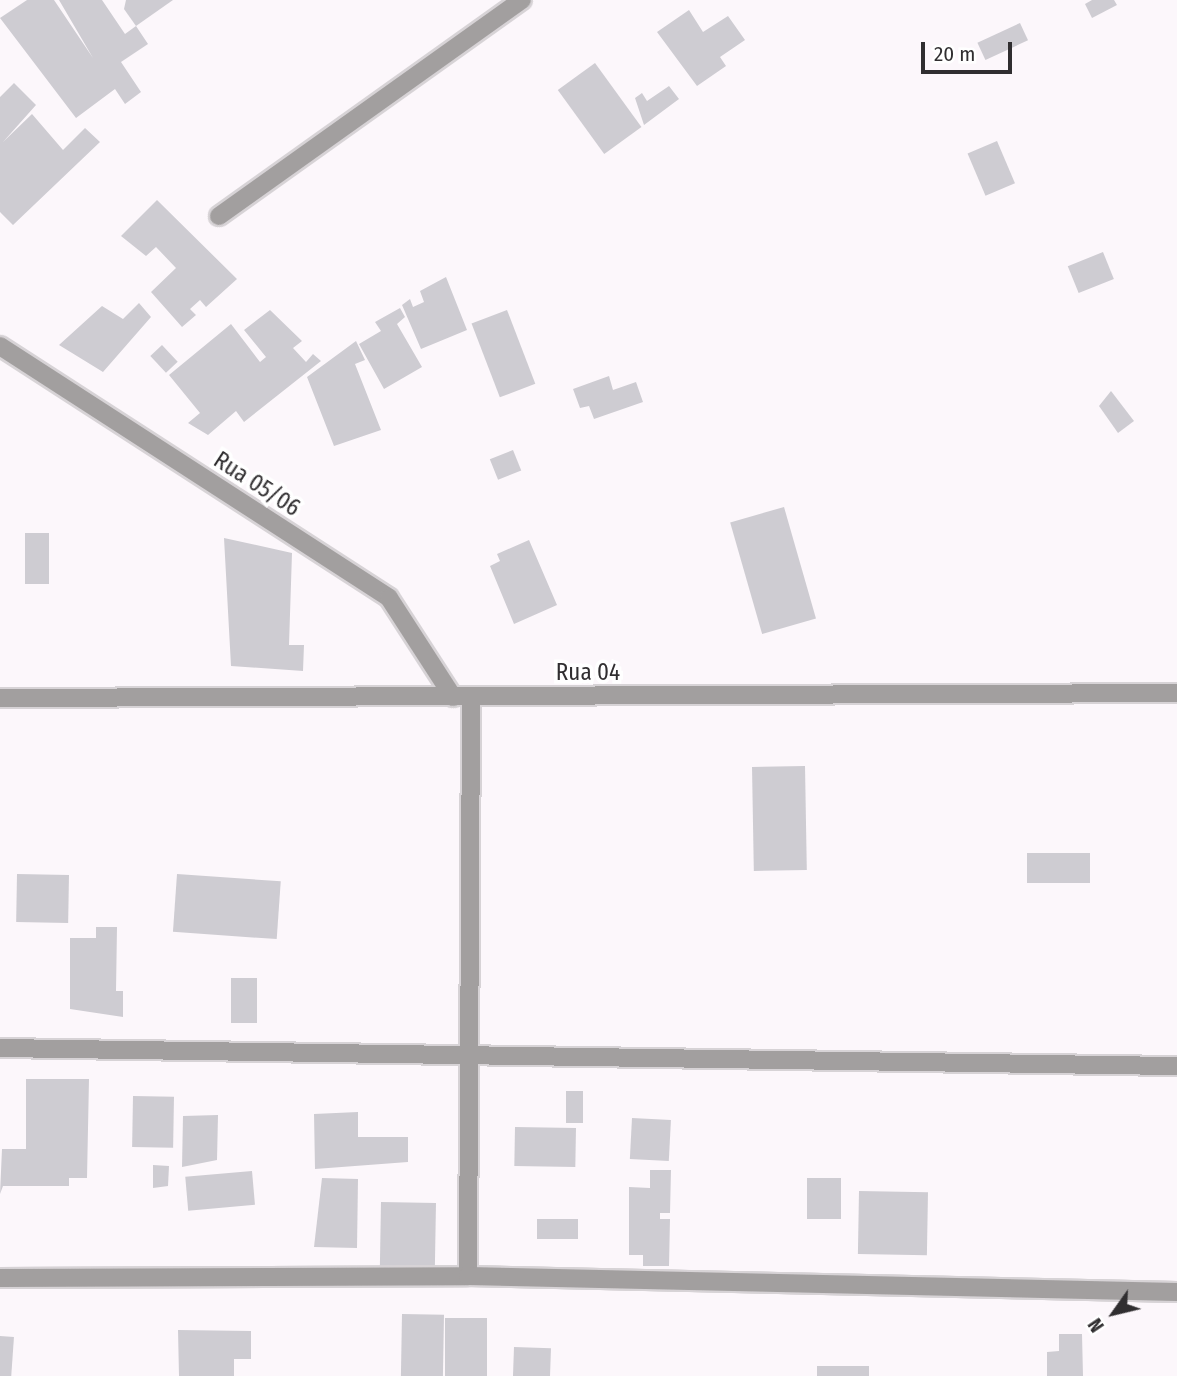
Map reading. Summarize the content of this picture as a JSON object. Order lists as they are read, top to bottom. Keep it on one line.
{"streets":{"street":["Rua 05/06","Rua 04"]},"crossings":[["Rua 05/06","Rua 04"]],"scale_bar":"20 m","north":"bottom left"}
